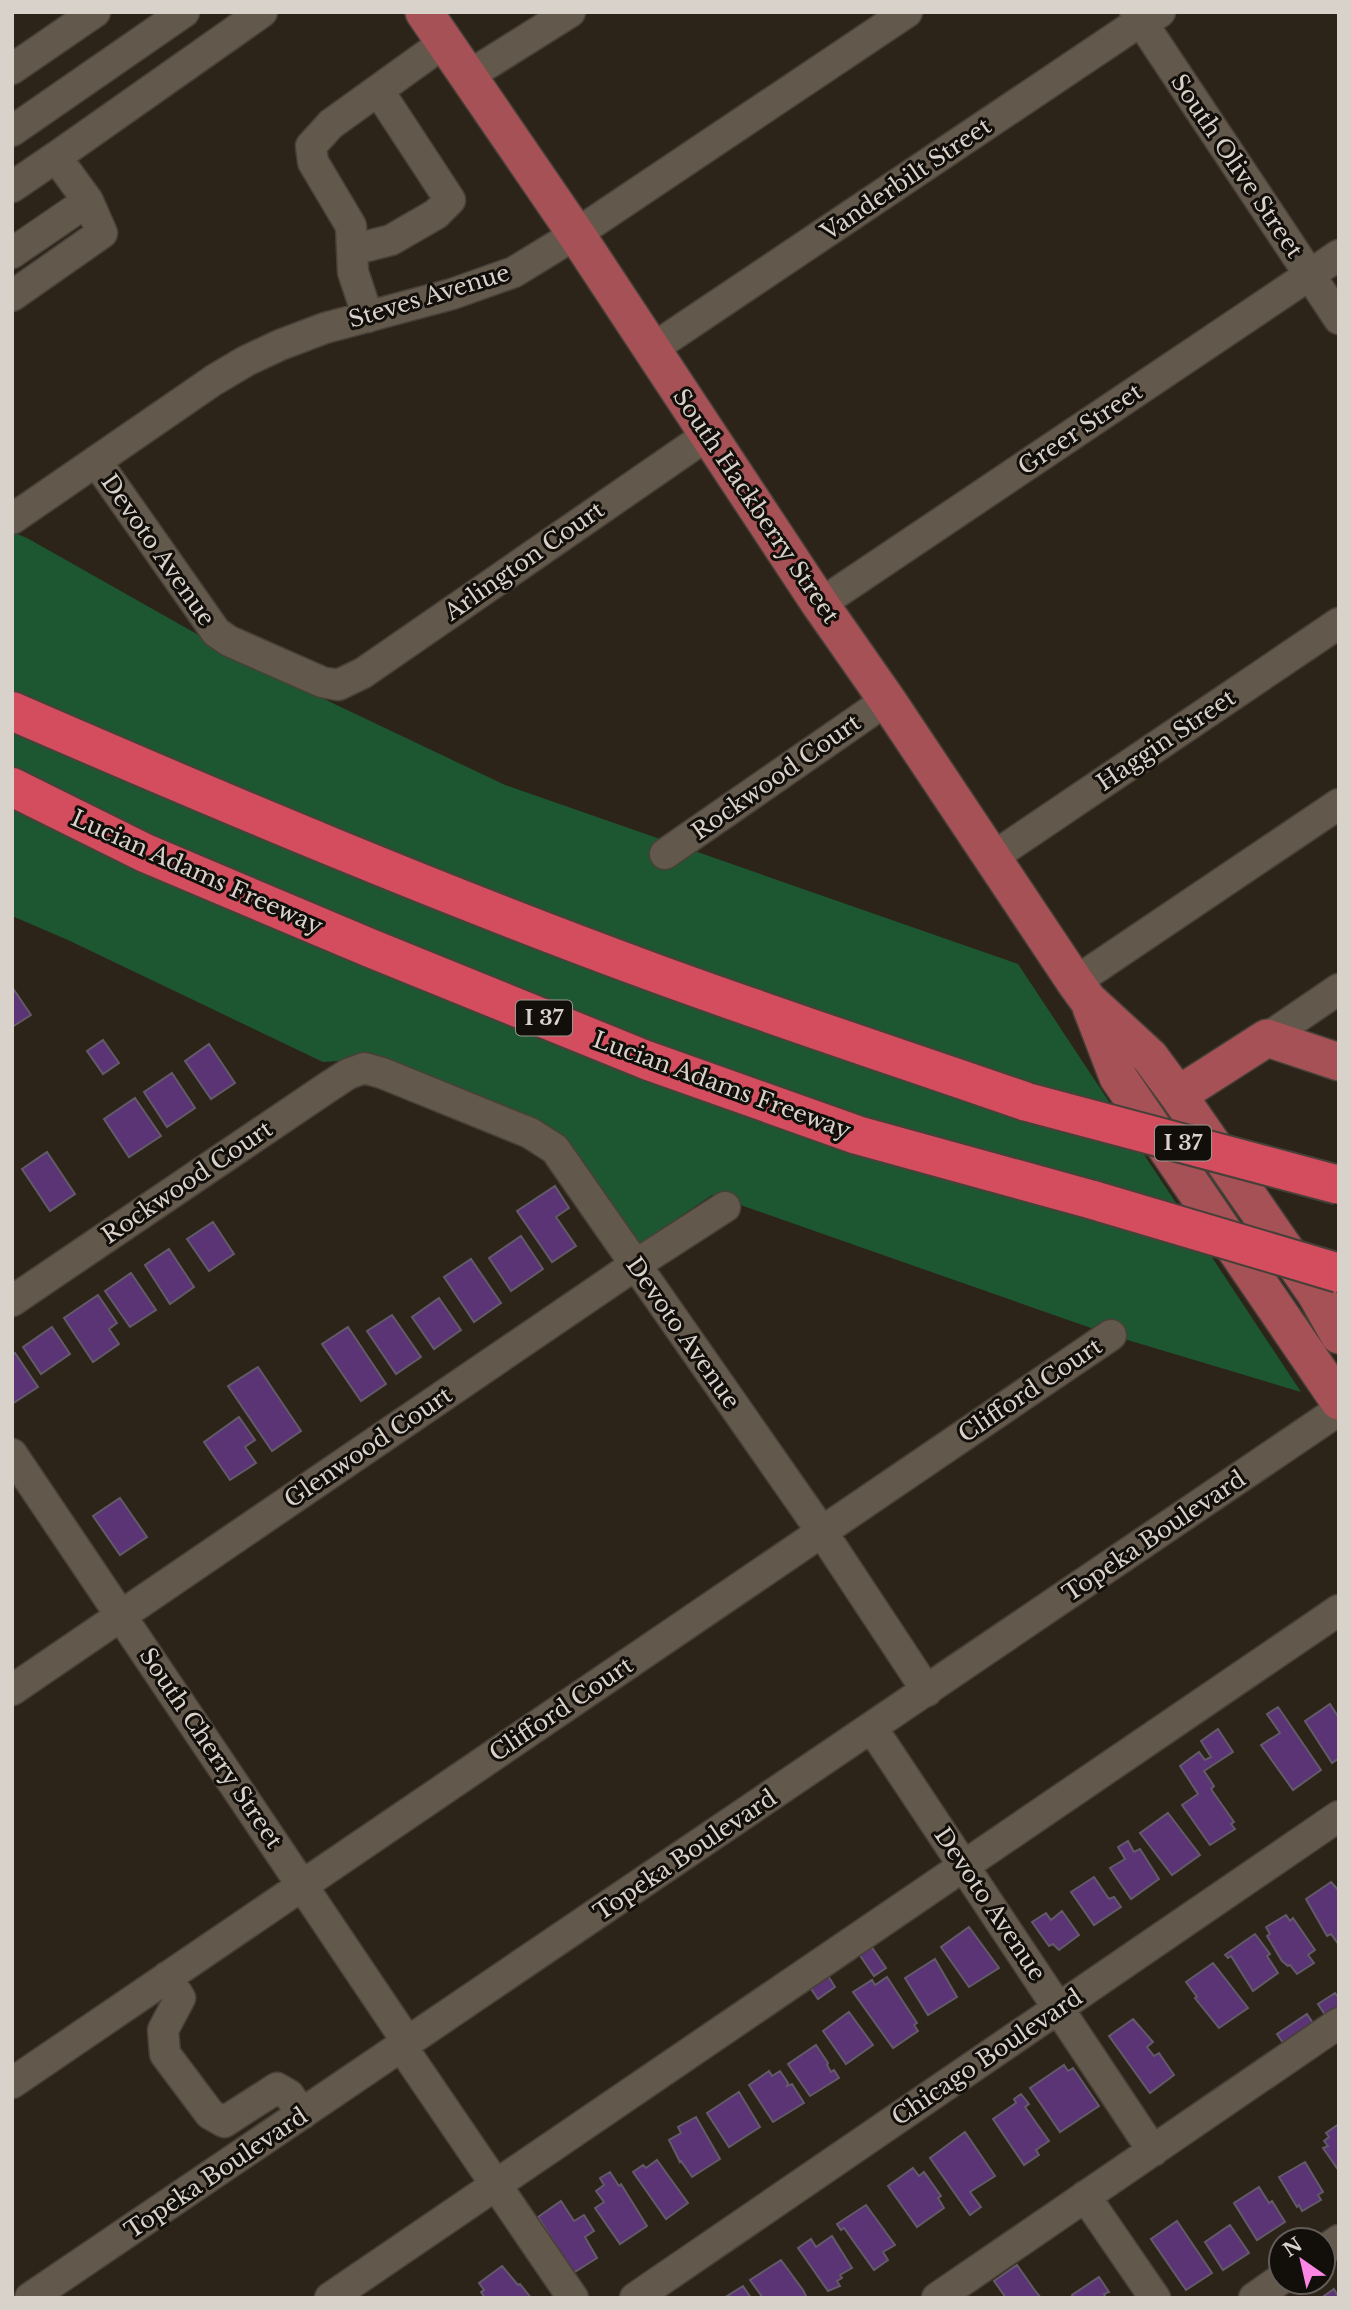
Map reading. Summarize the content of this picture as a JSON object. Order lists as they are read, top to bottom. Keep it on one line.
{"streets":{"highway":["Lucian Adams Freeway","I 37"],"main road":["South Hackberry Street"],"street":["South Olive Street","Vanderbilt Street","Steves Avenue","Greer Street","Devoto Avenue","Arlington Court","Haggin Street","Rockwood Court","Clifford Court","Glenwood Court","Topeka Boulevard","South Cherry Street","Chicago Boulevard"]},"crossings":[["South Olive Street","Vanderbilt Street"],["South Olive Street","Greer Street"],["Vanderbilt Street","South Hackberry Street"],["Steves Avenue","South Hackberry Street"],["Steves Avenue","Devoto Avenue"],["Greer Street","South Hackberry Street"],["South Hackberry Street","Arlington Court"],["South Hackberry Street","Haggin Street"],["South Hackberry Street","Rockwood Court"],["Devoto Avenue","Arlington Court"],["Devoto Avenue","Rockwood Court"],["Devoto Avenue","Clifford Court"],["Devoto Avenue","Glenwood Court"],["Devoto Avenue","Topeka Boulevard"],["Devoto Avenue","Chicago Boulevard"],["Clifford Court","South Cherry Street"],["Glenwood Court","South Cherry Street"],["Topeka Boulevard","South Cherry Street"]],"north":"top left"}
